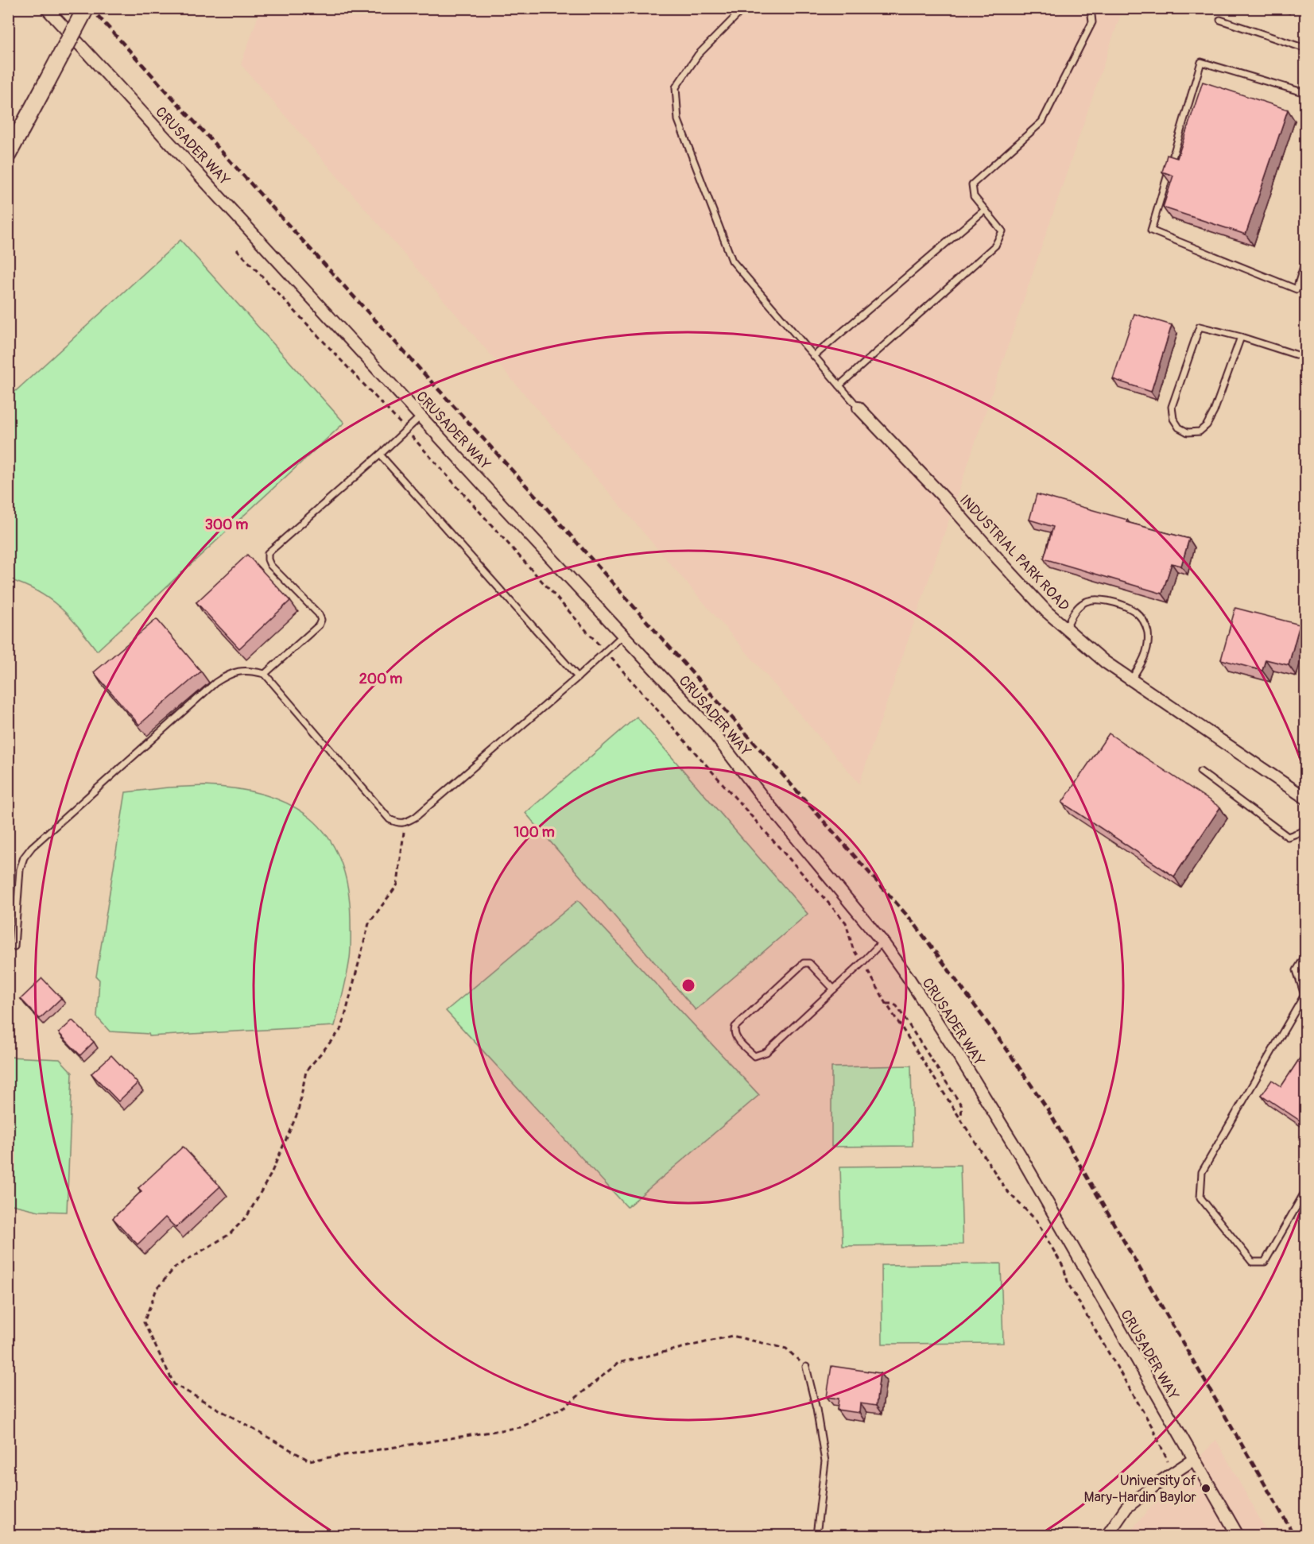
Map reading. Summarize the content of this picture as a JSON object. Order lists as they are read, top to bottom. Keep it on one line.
{"streets":{"street":["CRUSADER WAY","INDUSTRIAL PARK ROAD"]},"places":["University of Mary-Hardin Baylor"],"rings":["300 m","200 m","100 m"]}
